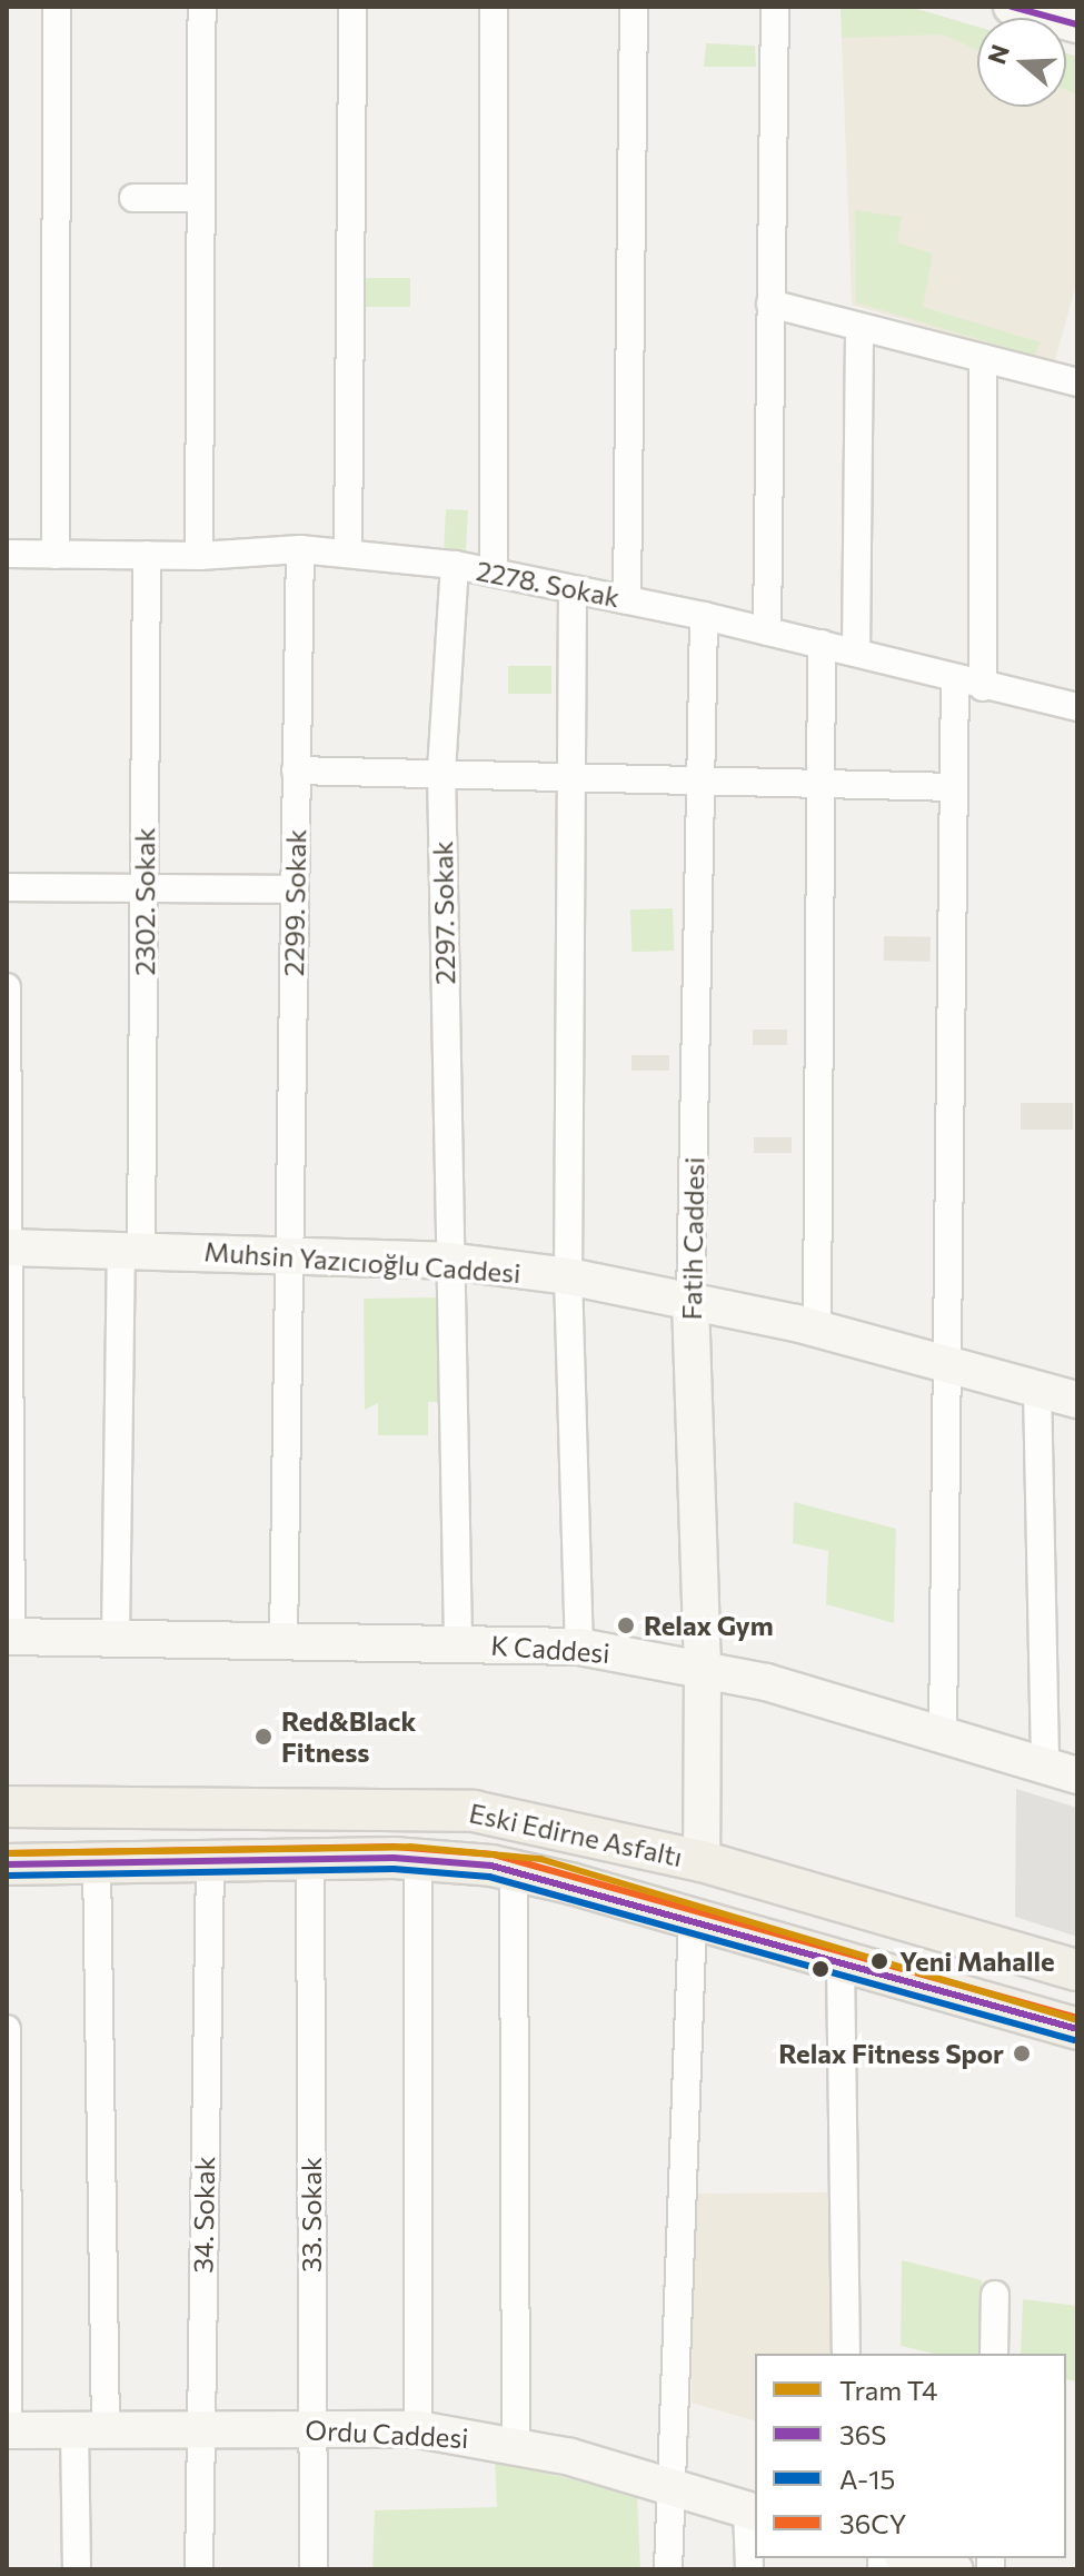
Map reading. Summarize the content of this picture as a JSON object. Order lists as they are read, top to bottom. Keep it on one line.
{"streets":{"main road":["Fatih Caddesi","Muhsin Yazıcıoğlu Caddesi","K Caddesi","Eski Edirne Asfaltı","Ordu Caddesi"],"street":["2278. Sokak","2302. Sokak","2299. Sokak","2297. Sokak","34. Sokak","33. Sokak"]},"crossings":[["2278. Sokak","2302. Sokak"],["2278. Sokak","2299. Sokak"],["2278. Sokak","2297. Sokak"],["2278. Sokak","Fatih Caddesi"],["2302. Sokak","Muhsin Yazıcıoğlu Caddesi"],["2302. Sokak","K Caddesi"],["2299. Sokak","Muhsin Yazıcıoğlu Caddesi"],["2299. Sokak","K Caddesi"],["2297. Sokak","Muhsin Yazıcıoğlu Caddesi"],["2297. Sokak","K Caddesi"],["Fatih Caddesi","Muhsin Yazıcıoğlu Caddesi"],["Fatih Caddesi","K Caddesi"],["Fatih Caddesi","Eski Edirne Asfaltı"],["Eski Edirne Asfaltı","34. Sokak"],["Eski Edirne Asfaltı","33. Sokak"],["34. Sokak","Ordu Caddesi"],["33. Sokak","Ordu Caddesi"]],"places":["Relax Gym","Red&Black Fitness","Yeni Mahalle","Relax Fitness Spor"],"lines":["transit line 36S","tram line T4","transit line 36CY","transit line A-15"],"legend":["Tram T4","36S","A-15","36CY"],"north":"left"}
